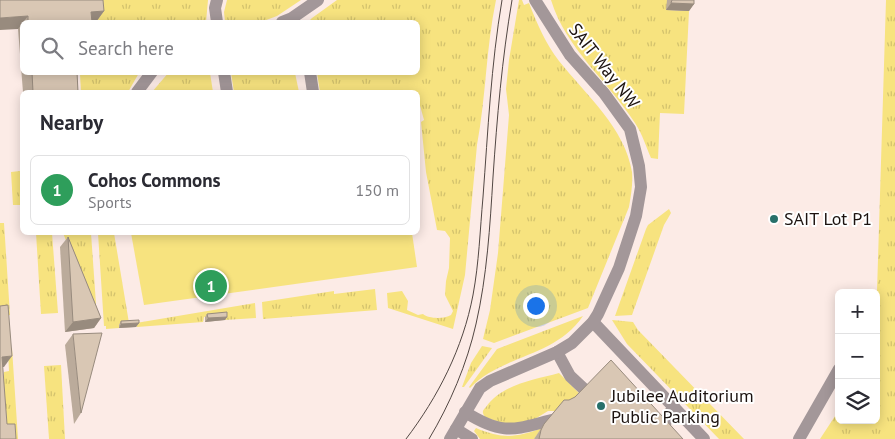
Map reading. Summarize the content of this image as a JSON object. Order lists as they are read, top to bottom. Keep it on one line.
{"streets":{"street":["SAIT Way NW"]},"places":["SAIT Lot P1","Jubilee Auditorium Public Parking"],"page":{"search":"Search here","heading":"Nearby","list":[{"mark":"1","name":"Cohos Commons","note":"Sports","value":"150 m"}],"pins":"1","map_buttons":["+","−"]}}
